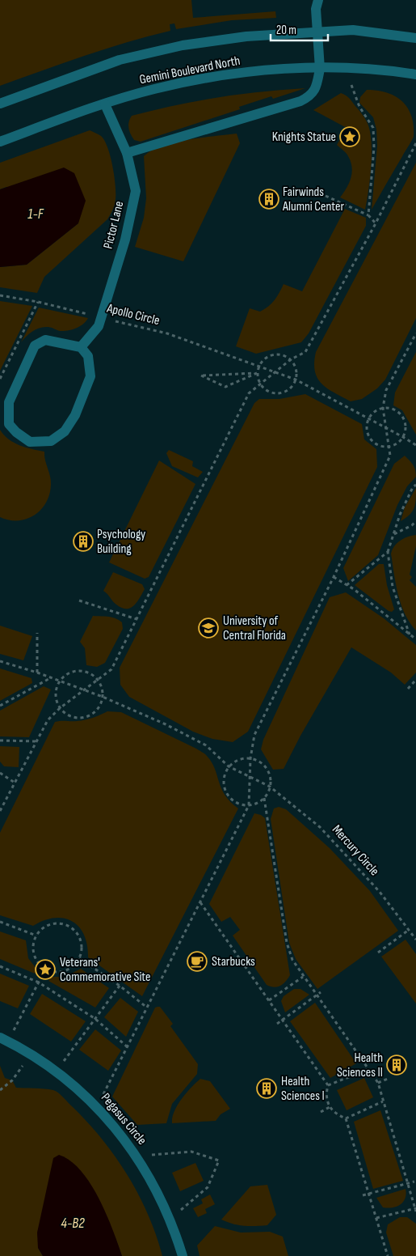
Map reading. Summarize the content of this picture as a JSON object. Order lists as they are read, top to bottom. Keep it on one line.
{"streets":{"street":["Gemini Boulevard North","Pictor Lane","Pegasus Circle"],"path":["Apollo Circle","Mercury Circle"]},"crossings":[["Gemini Boulevard North","Pictor Lane"],["Pictor Lane","Apollo Circle"]],"water":["1-F","4-B2"],"places":{"place":["Knights Statue","Veterans' Commemorative Site"],"building":["Fairwinds Alumni Center","Psychology Building","Health Sciences II","Health Sciences I"],"school or university":["University of Central Florida"],"cafe":["Starbucks"]},"scale_bar":"20 m"}
